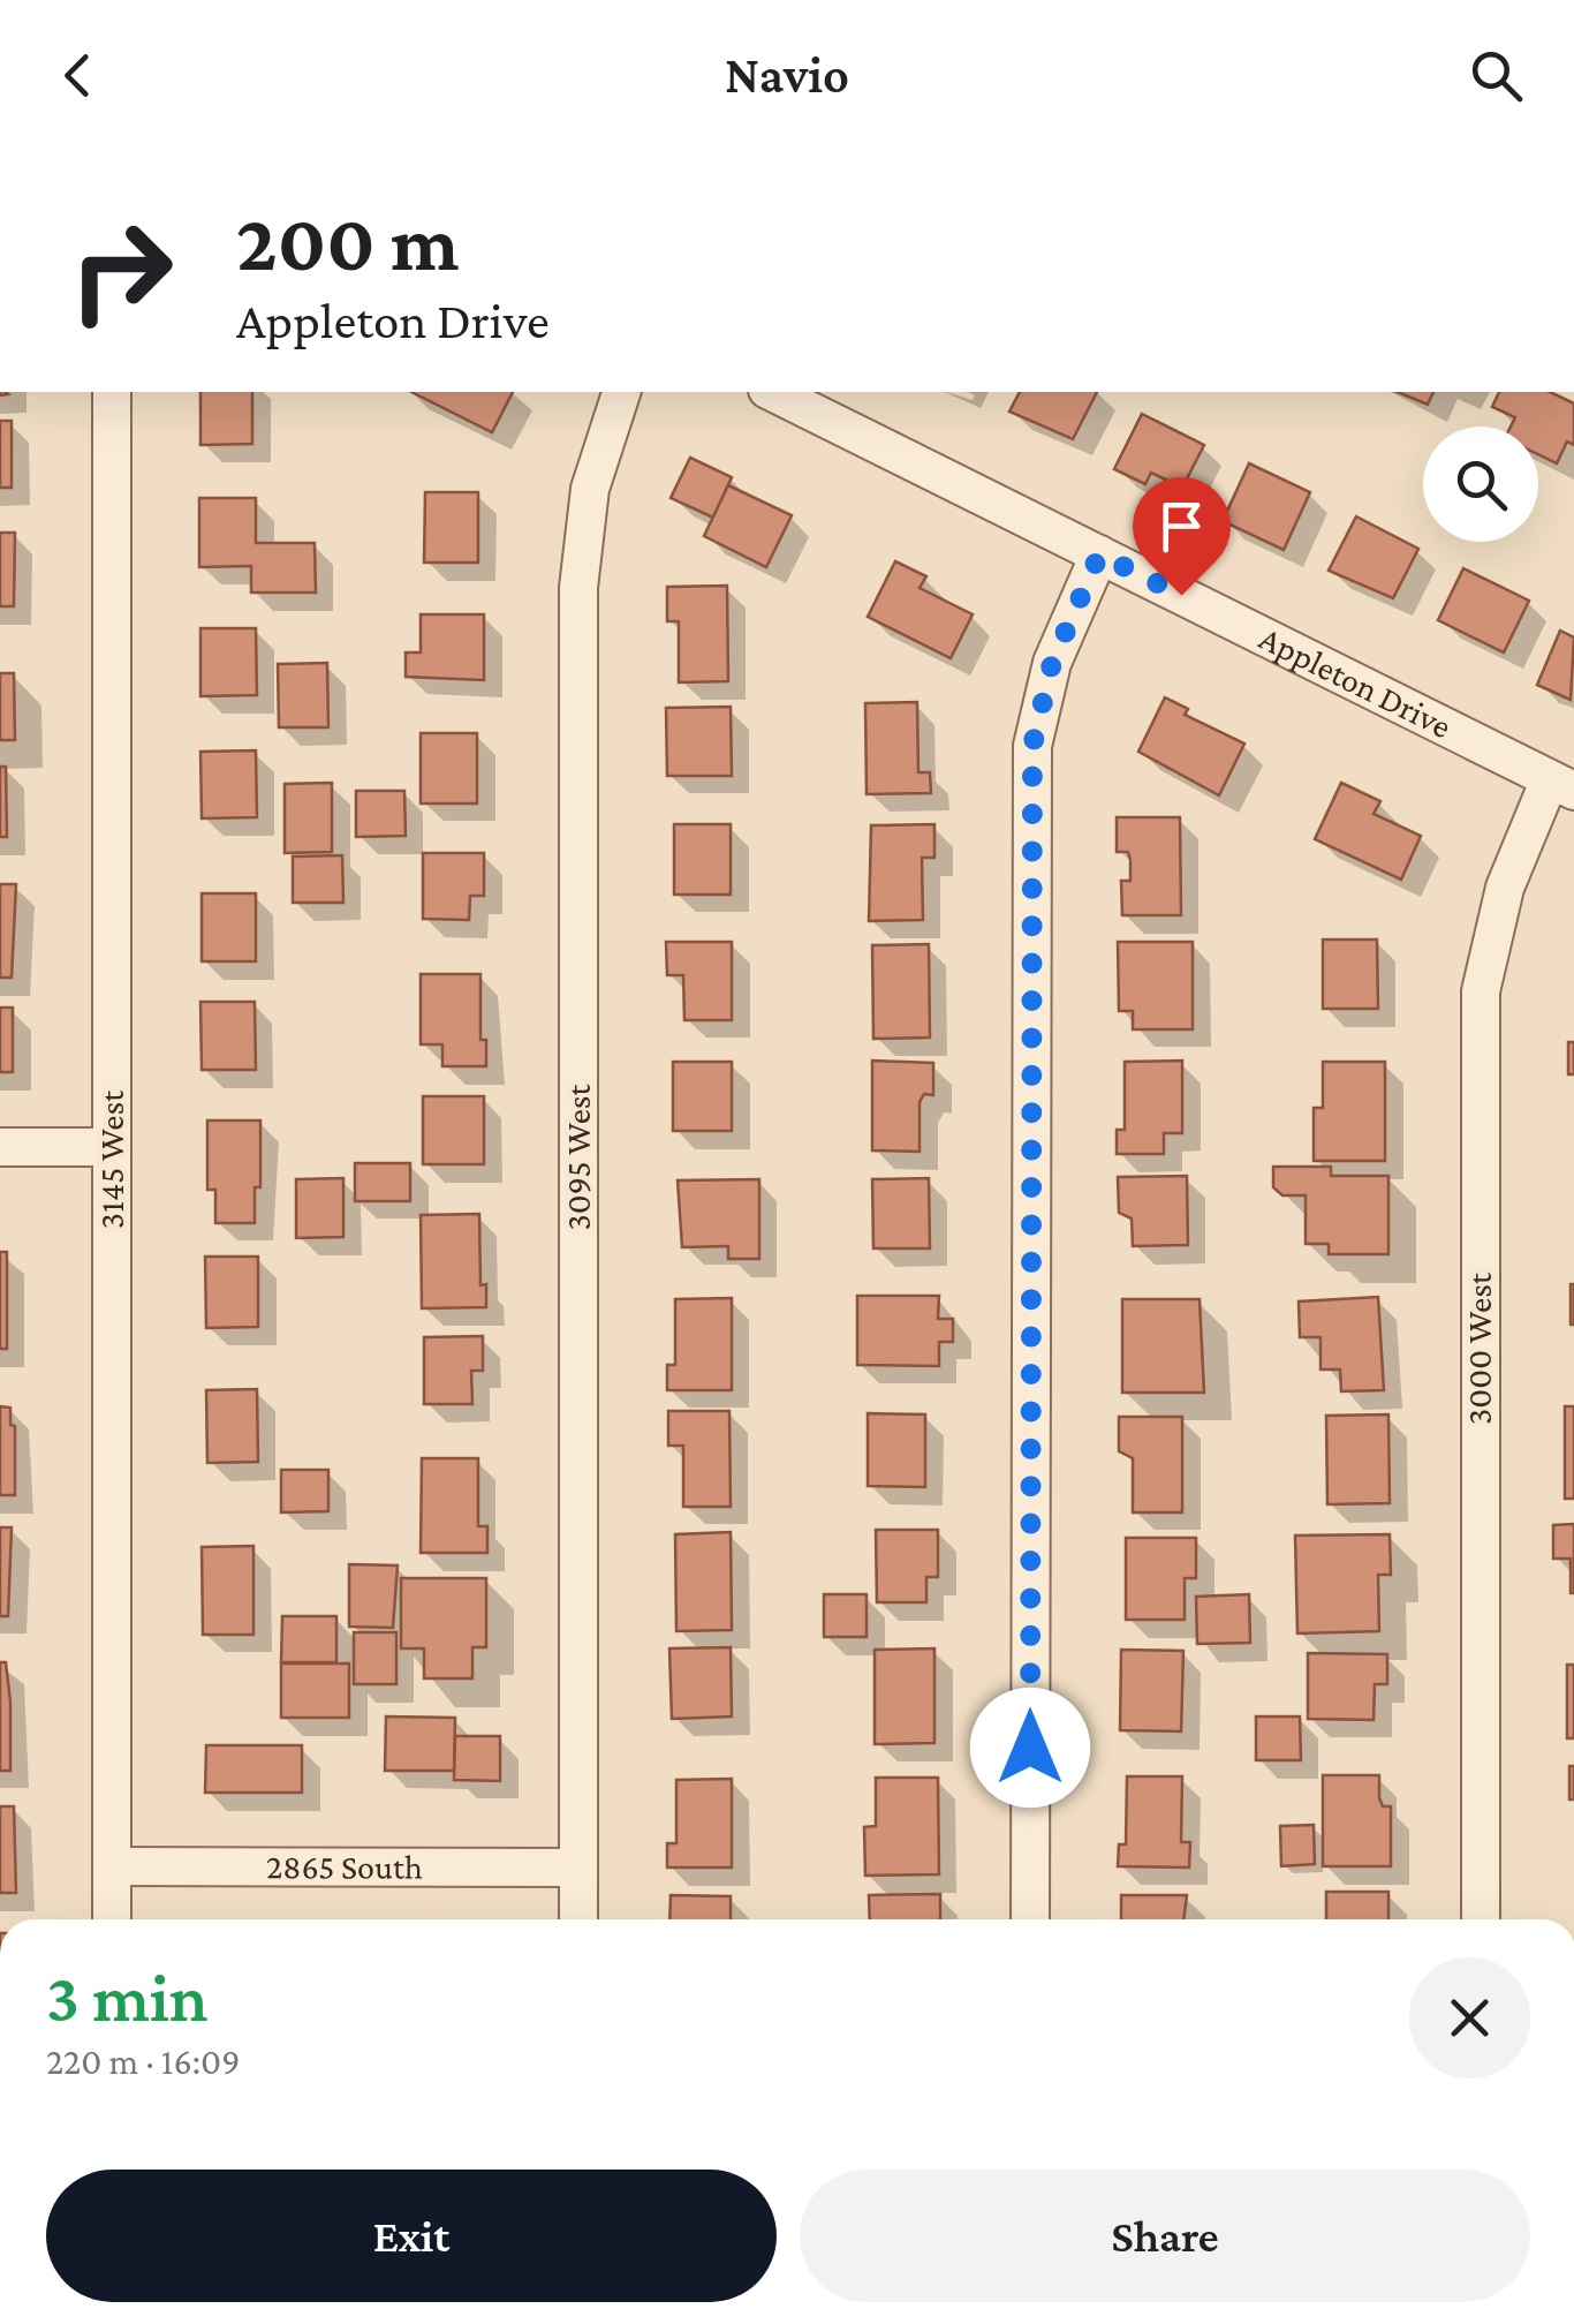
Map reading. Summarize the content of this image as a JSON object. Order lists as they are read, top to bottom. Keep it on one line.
{"streets":{"street":["Appleton Drive","3095 West","3145 West","3000 West","2865 South"]},"crossings":[["Appleton Drive","3000 West"],["3095 West","2865 South"],["3145 West","2865 South"]],"page":{"header":"Navio","turn":["200 m","Appleton Drive"],"heading":["3 min","220 m · 16:09"],"buttons":["Exit","Share"]}}
